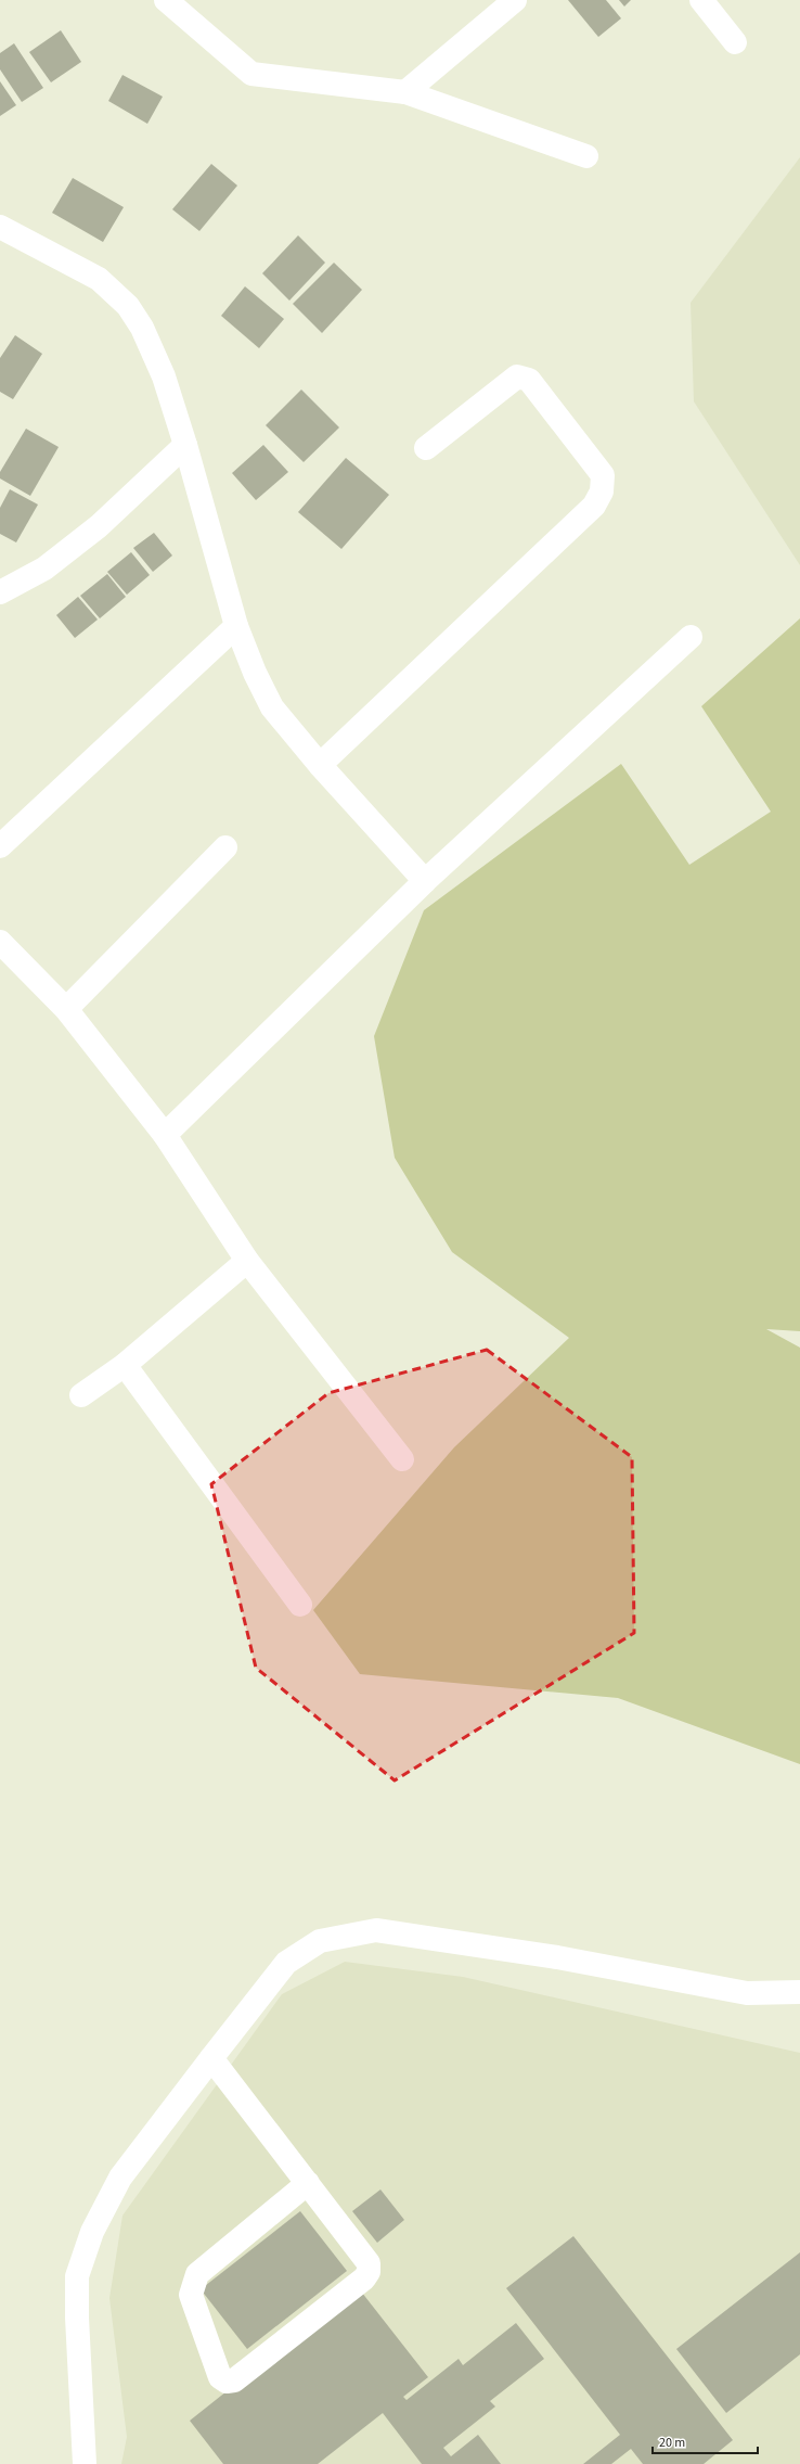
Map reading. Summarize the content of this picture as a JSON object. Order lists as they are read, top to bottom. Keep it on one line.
{"scale_bar":"20 m"}
